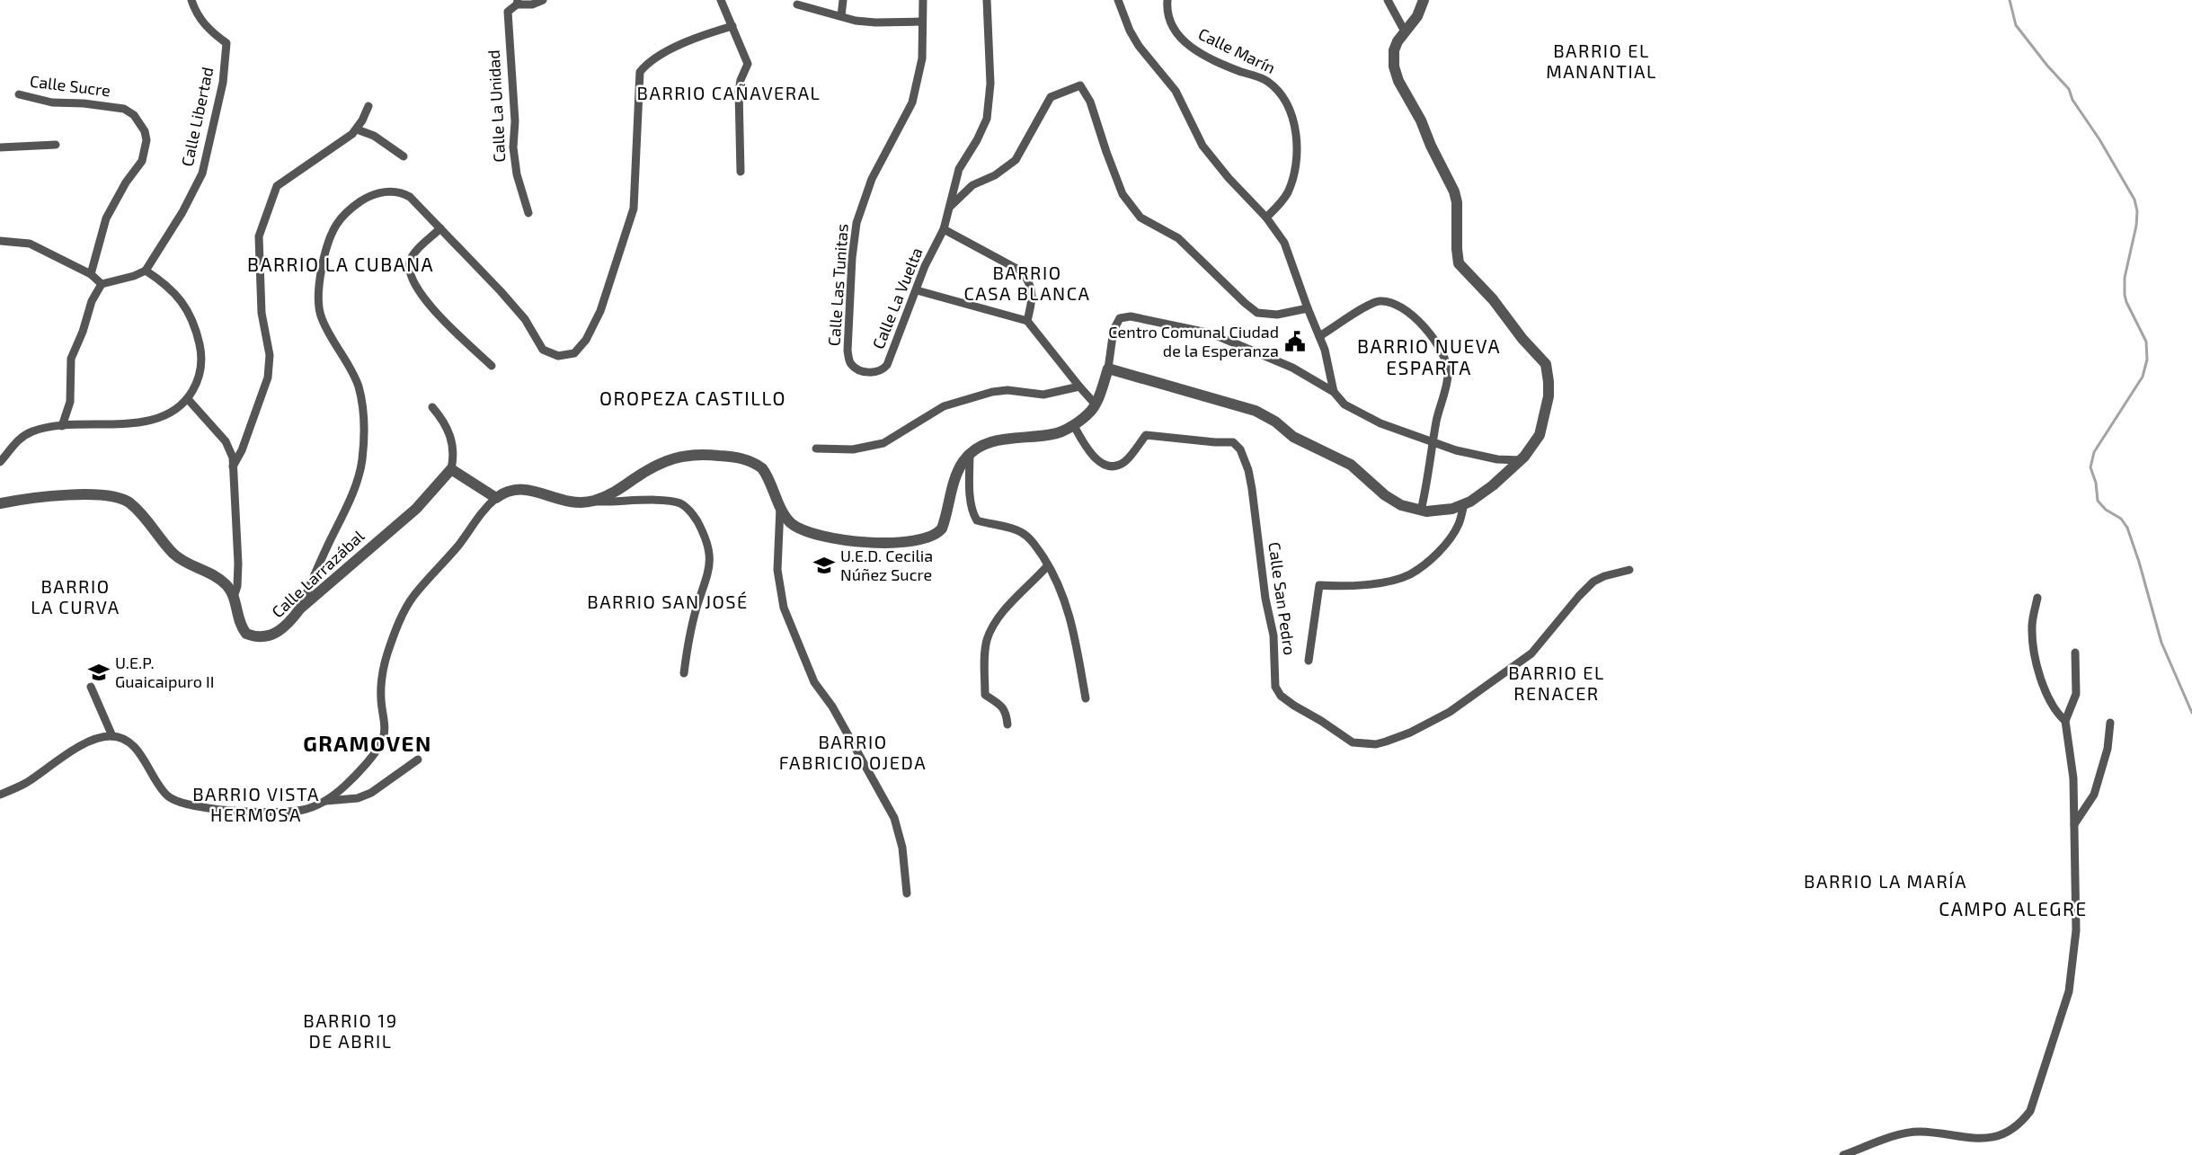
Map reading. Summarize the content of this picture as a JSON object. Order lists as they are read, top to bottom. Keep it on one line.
{"streets":{"street":["Calle Marín","Calle Sucre","Calle La Unidad","Calle Libertad","Calle Las Tunitas","Calle La Vuelta","Calle Larrazábal","Calle San Pedro"]},"crossings":[["Calle Las Tunitas","Calle La Vuelta"]],"districts":["BARRIO EL MANANTIAL","BARRIO CAÑAVERAL","BARRIO LA CUBANA","BARRIO CASA BLANCA","BARRIO NUEVA ESPARTA","OROPEZA CASTILLO","BARRIO LA CURVA","BARRIO SAN JOSÉ","BARRIO EL RENACER","BARRIO FABRICIO OJEDA","GRAMOVEN","BARRIO VISTA HERMOSA","BARRIO LA MARÍA","CAMPO ALEGRE","BARRIO 19 DE ABRIL"],"places":{"public building":["Centro Comunal Ciudad de la Esperanza"],"school or university":["U.E.D. Cecilia Núñez Sucre","U.E.P. Guaicaipuro II"]}}
